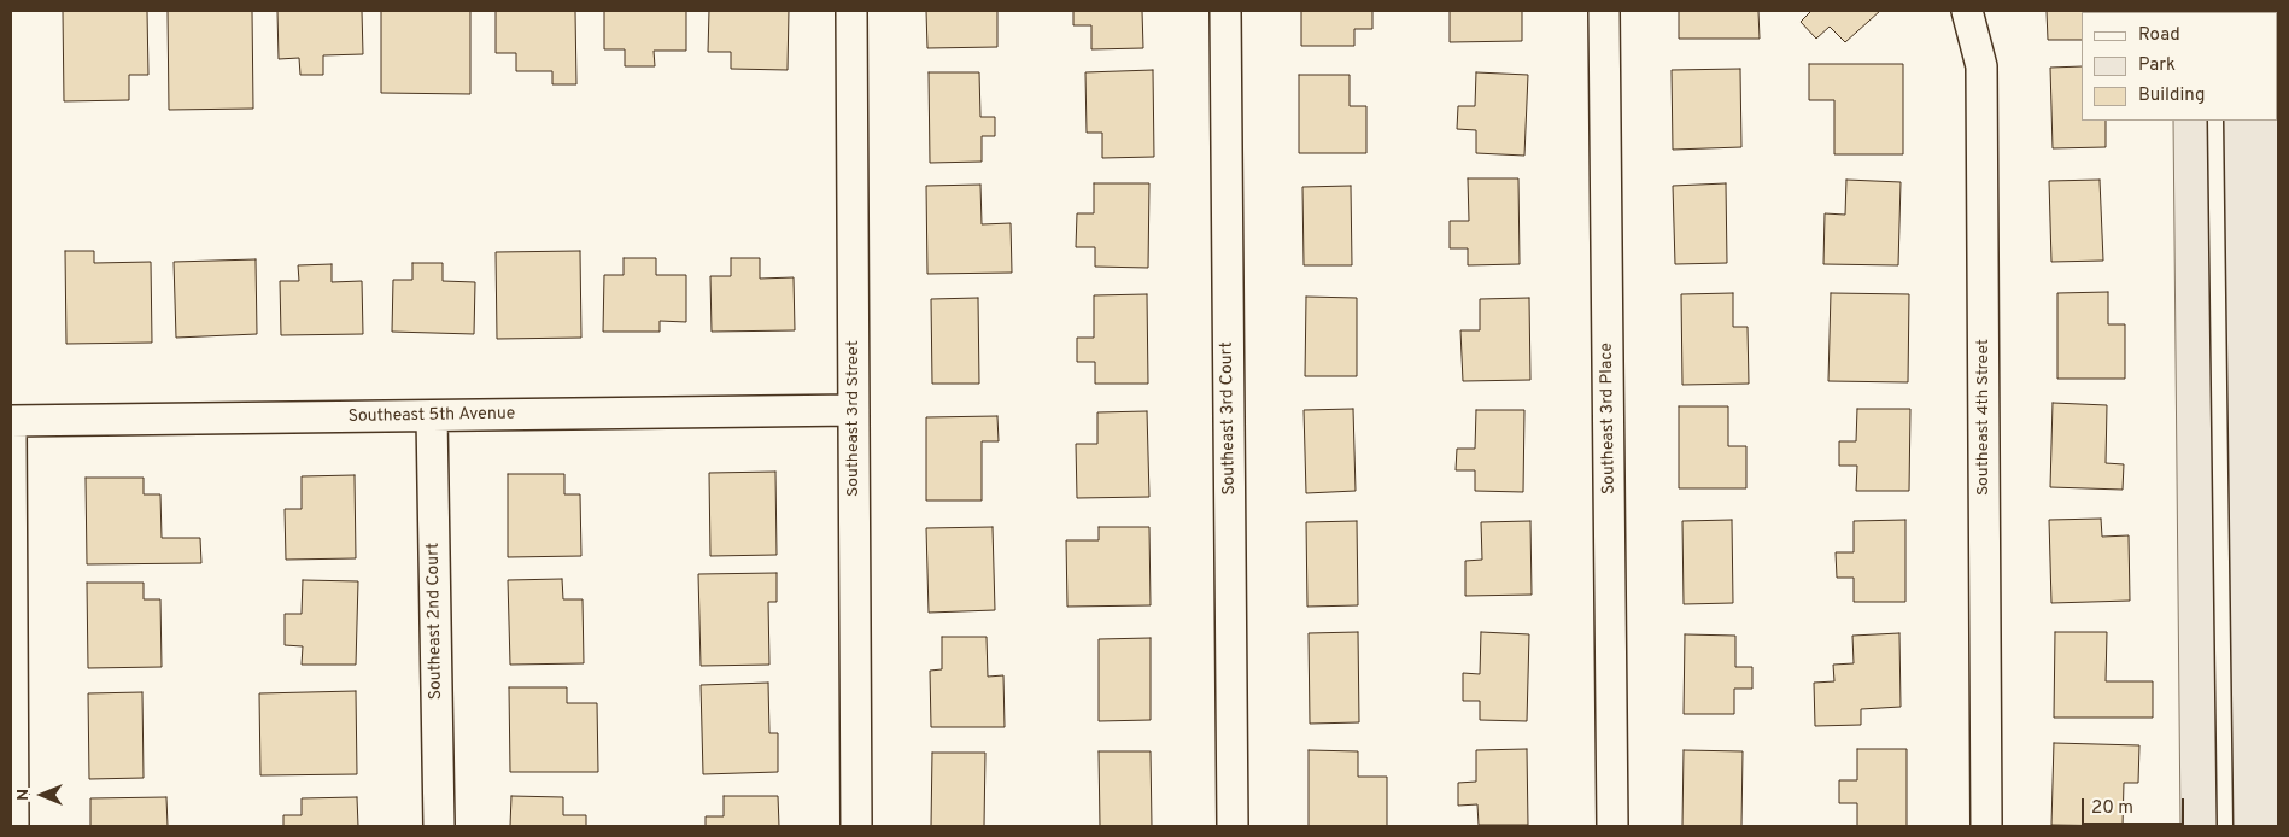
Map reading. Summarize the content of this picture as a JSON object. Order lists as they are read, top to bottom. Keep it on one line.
{"streets":{"street":["Southeast 5th Avenue","Southeast 4th Street","Southeast 3rd Street","Southeast 3rd Court","Southeast 3rd Place","Southeast 2nd Court"]},"crossings":[["Southeast 5th Avenue","Southeast 3rd Street"],["Southeast 5th Avenue","Southeast 2nd Court"]],"legend":["Road","Park","Building"],"scale_bar":"20 m","north":"left"}
